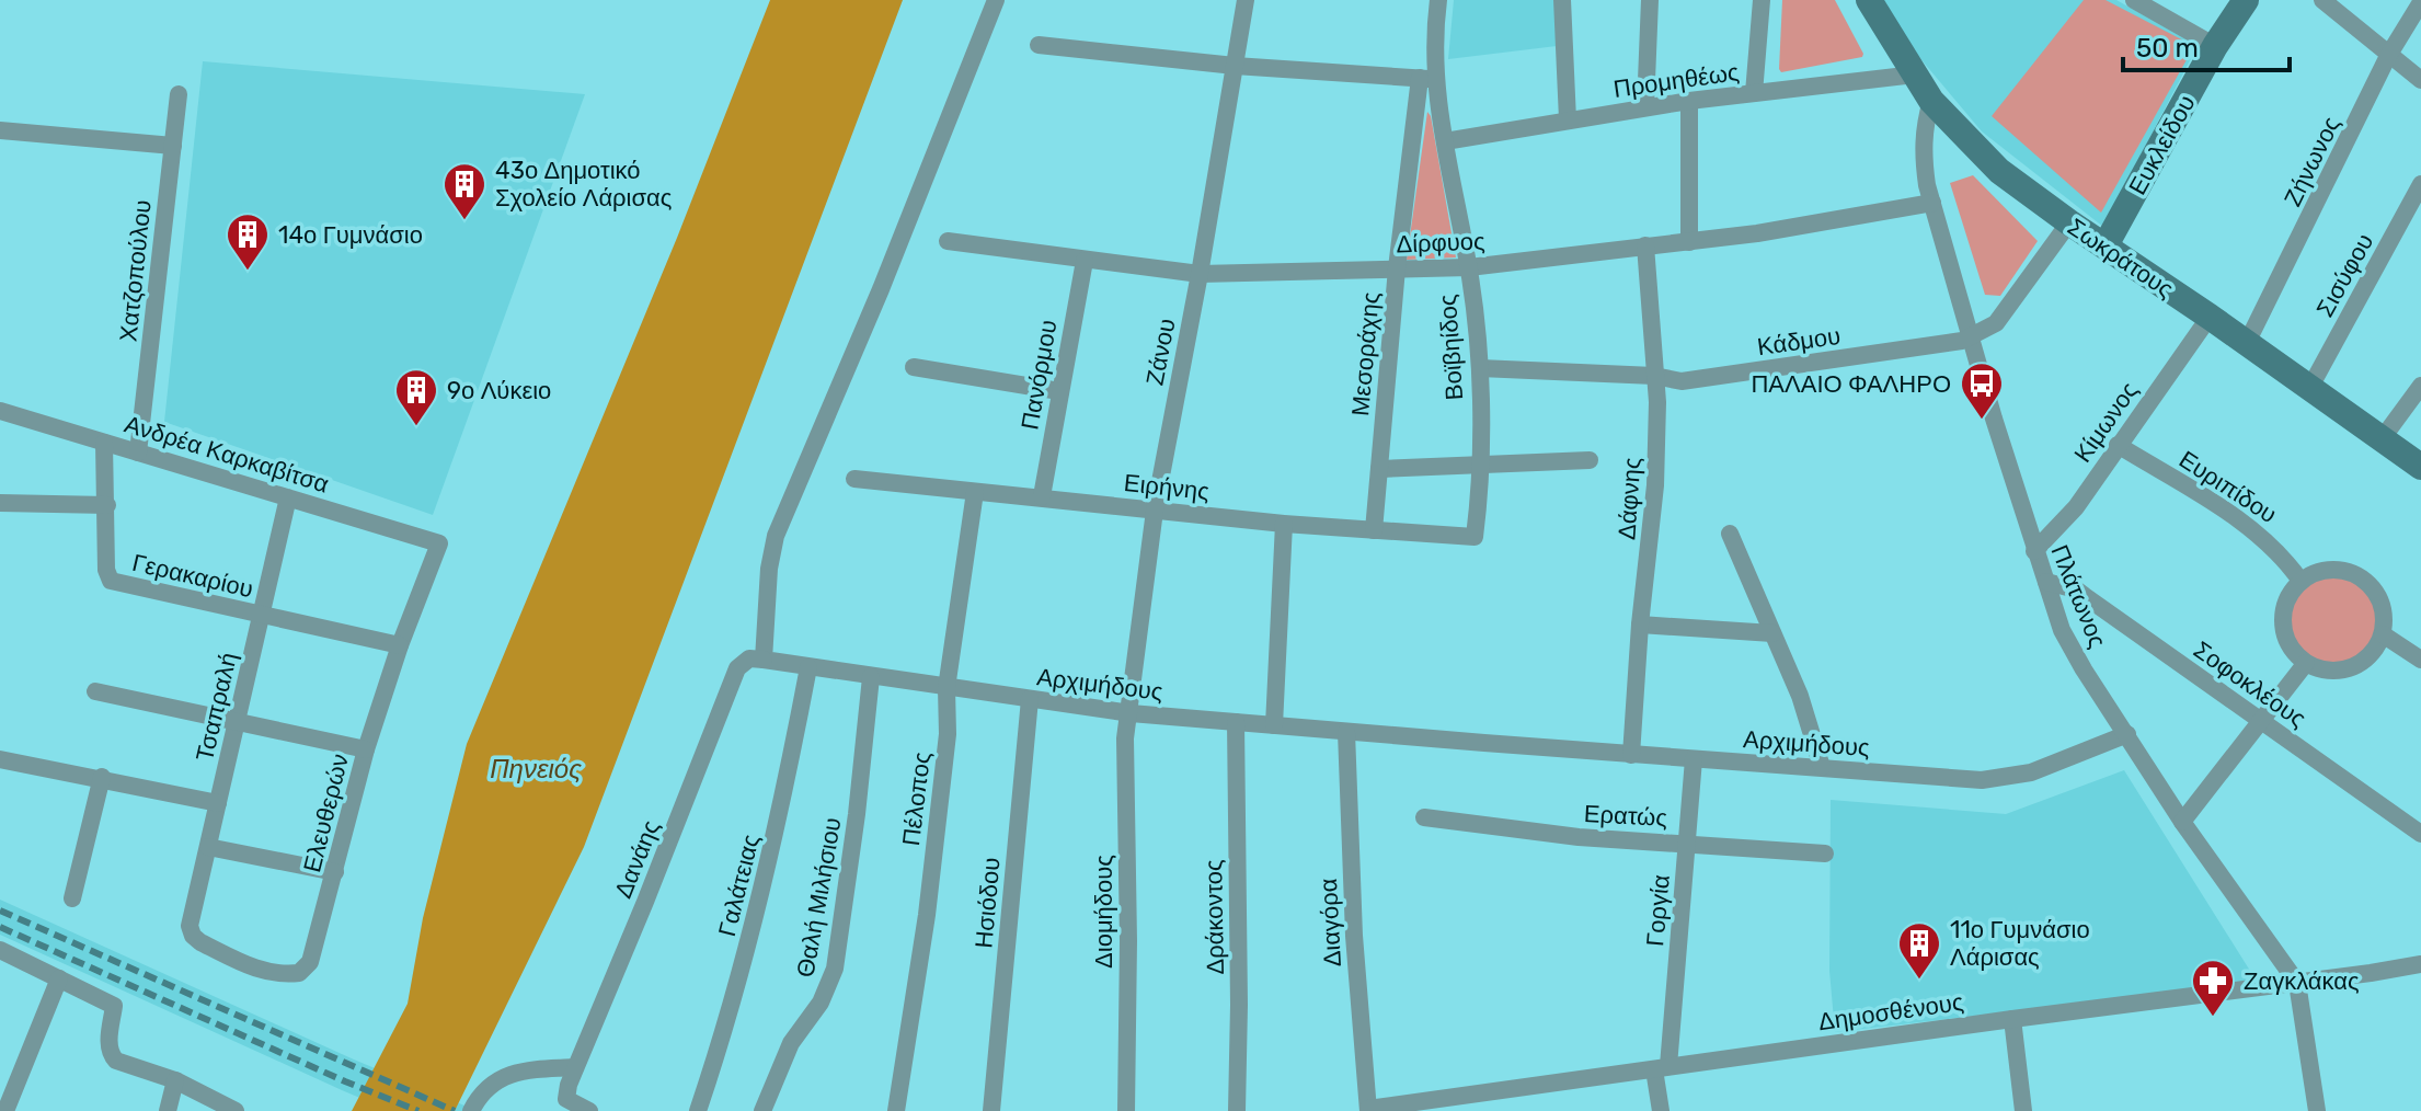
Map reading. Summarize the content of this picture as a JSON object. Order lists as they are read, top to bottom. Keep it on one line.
{"streets":{"main road":["Ευκλείδου","Σωκράτους"],"street":["Προμηθέως","Ζήνωνος","Δίρφυος","Χατζοπούλου","Σισύφου","Κάδμου","Βοϊβηίδος","Ζάνου","Μεσοράχης","Πανόρμου","Κίμωνος","Ανδρέα Καρκαβίτσα","Ειρήνης","Ευριπίδου","Δάφνης","Γερακαρίου","Πλάτωνος","Αρχιμήδους","Σοφοκλέους","Τσαπραλή","Πέλοπος","Ελευθερών","Ερατώς","Δανάης","Γαλάτειας","Θαλή Μιλήσιου","Ησιόδου","Γοργία","Διομήδους","Δράκοντος","Διαγόρα","Δημοσθένους"]},"crossings":[["Προμηθέως","Σωκράτους"],["Προμηθέως","Βοϊβηίδος"],["Ευκλείδου","Σωκράτους"],["Ζήνωνος","Σωκράτους"],["Δίρφυος","Βοϊβηίδος"],["Δίρφυος","Ζάνου"],["Δίρφυος","Μεσοράχης"],["Δίρφυος","Πανόρμου"],["Δίρφυος","Δάφνης"],["Δίρφυος","Πλάτωνος"],["Σωκράτους","Σισύφου"],["Σωκράτους","Κάδμου"],["Σωκράτους","Κίμωνος"],["Σωκράτους","Πλάτωνος"],["Χατζοπούλου","Ανδρέα Καρκαβίτσα"],["Κάδμου","Βοϊβηίδος"],["Κάδμου","Δάφνης"],["Κάδμου","Πλάτωνος"],["Βοϊβηίδος","Μεσοράχης"],["Βοϊβηίδος","Ειρήνης"],["Ζάνου","Ειρήνης"],["Ζάνου","Αρχιμήδους"],["Ζάνου","Διομήδους"],["Μεσοράχης","Ειρήνης"],["Πανόρμου","Ειρήνης"],["Κίμωνος","Ευριπίδου"],["Κίμωνος","Πλάτωνος"],["Ανδρέα Καρκαβίτσα","Γερακαρίου"],["Ανδρέα Καρκαβίτσα","Τσαπραλή"],["Ανδρέα Καρκαβίτσα","Ελευθερών"],["Ειρήνης","Πέλοπος"],["Δάφνης","Αρχιμήδους"],["Γερακαρίου","Τσαπραλή"],["Γερακαρίου","Ελευθερών"],["Πλάτωνος","Αρχιμήδους"],["Πλάτωνος","Σοφοκλέους"],["Πλάτωνος","Δημοσθένους"],["Αρχιμήδους","Πέλοπος"],["Αρχιμήδους","Δανάης"],["Αρχιμήδους","Γαλάτειας"],["Αρχιμήδους","Θαλή Μιλήσιου"],["Αρχιμήδους","Ησιόδου"],["Αρχιμήδους","Γοργία"],["Αρχιμήδους","Διομήδους"],["Αρχιμήδους","Δράκοντος"],["Αρχιμήδους","Διαγόρα"],["Τσαπραλή","Ελευθερών"],["Ερατώς","Γοργία"],["Γοργία","Δημοσθένους"],["Διαγόρα","Δημοσθένους"]],"water":["Πηνειός"],"places":{"building":["43ο Δημοτικό Σχολείο Λάρισας","14ο Γυμνάσιο","9ο Λύκειο","11ο Γυμνάσιο Λάρισας"],"bus stop":["ΠΑΛΑΙΟ ΦΑΛΗΡΟ"],"pharmacy":["Ζαγκλάκας"]},"scale_bar":"50 m"}
